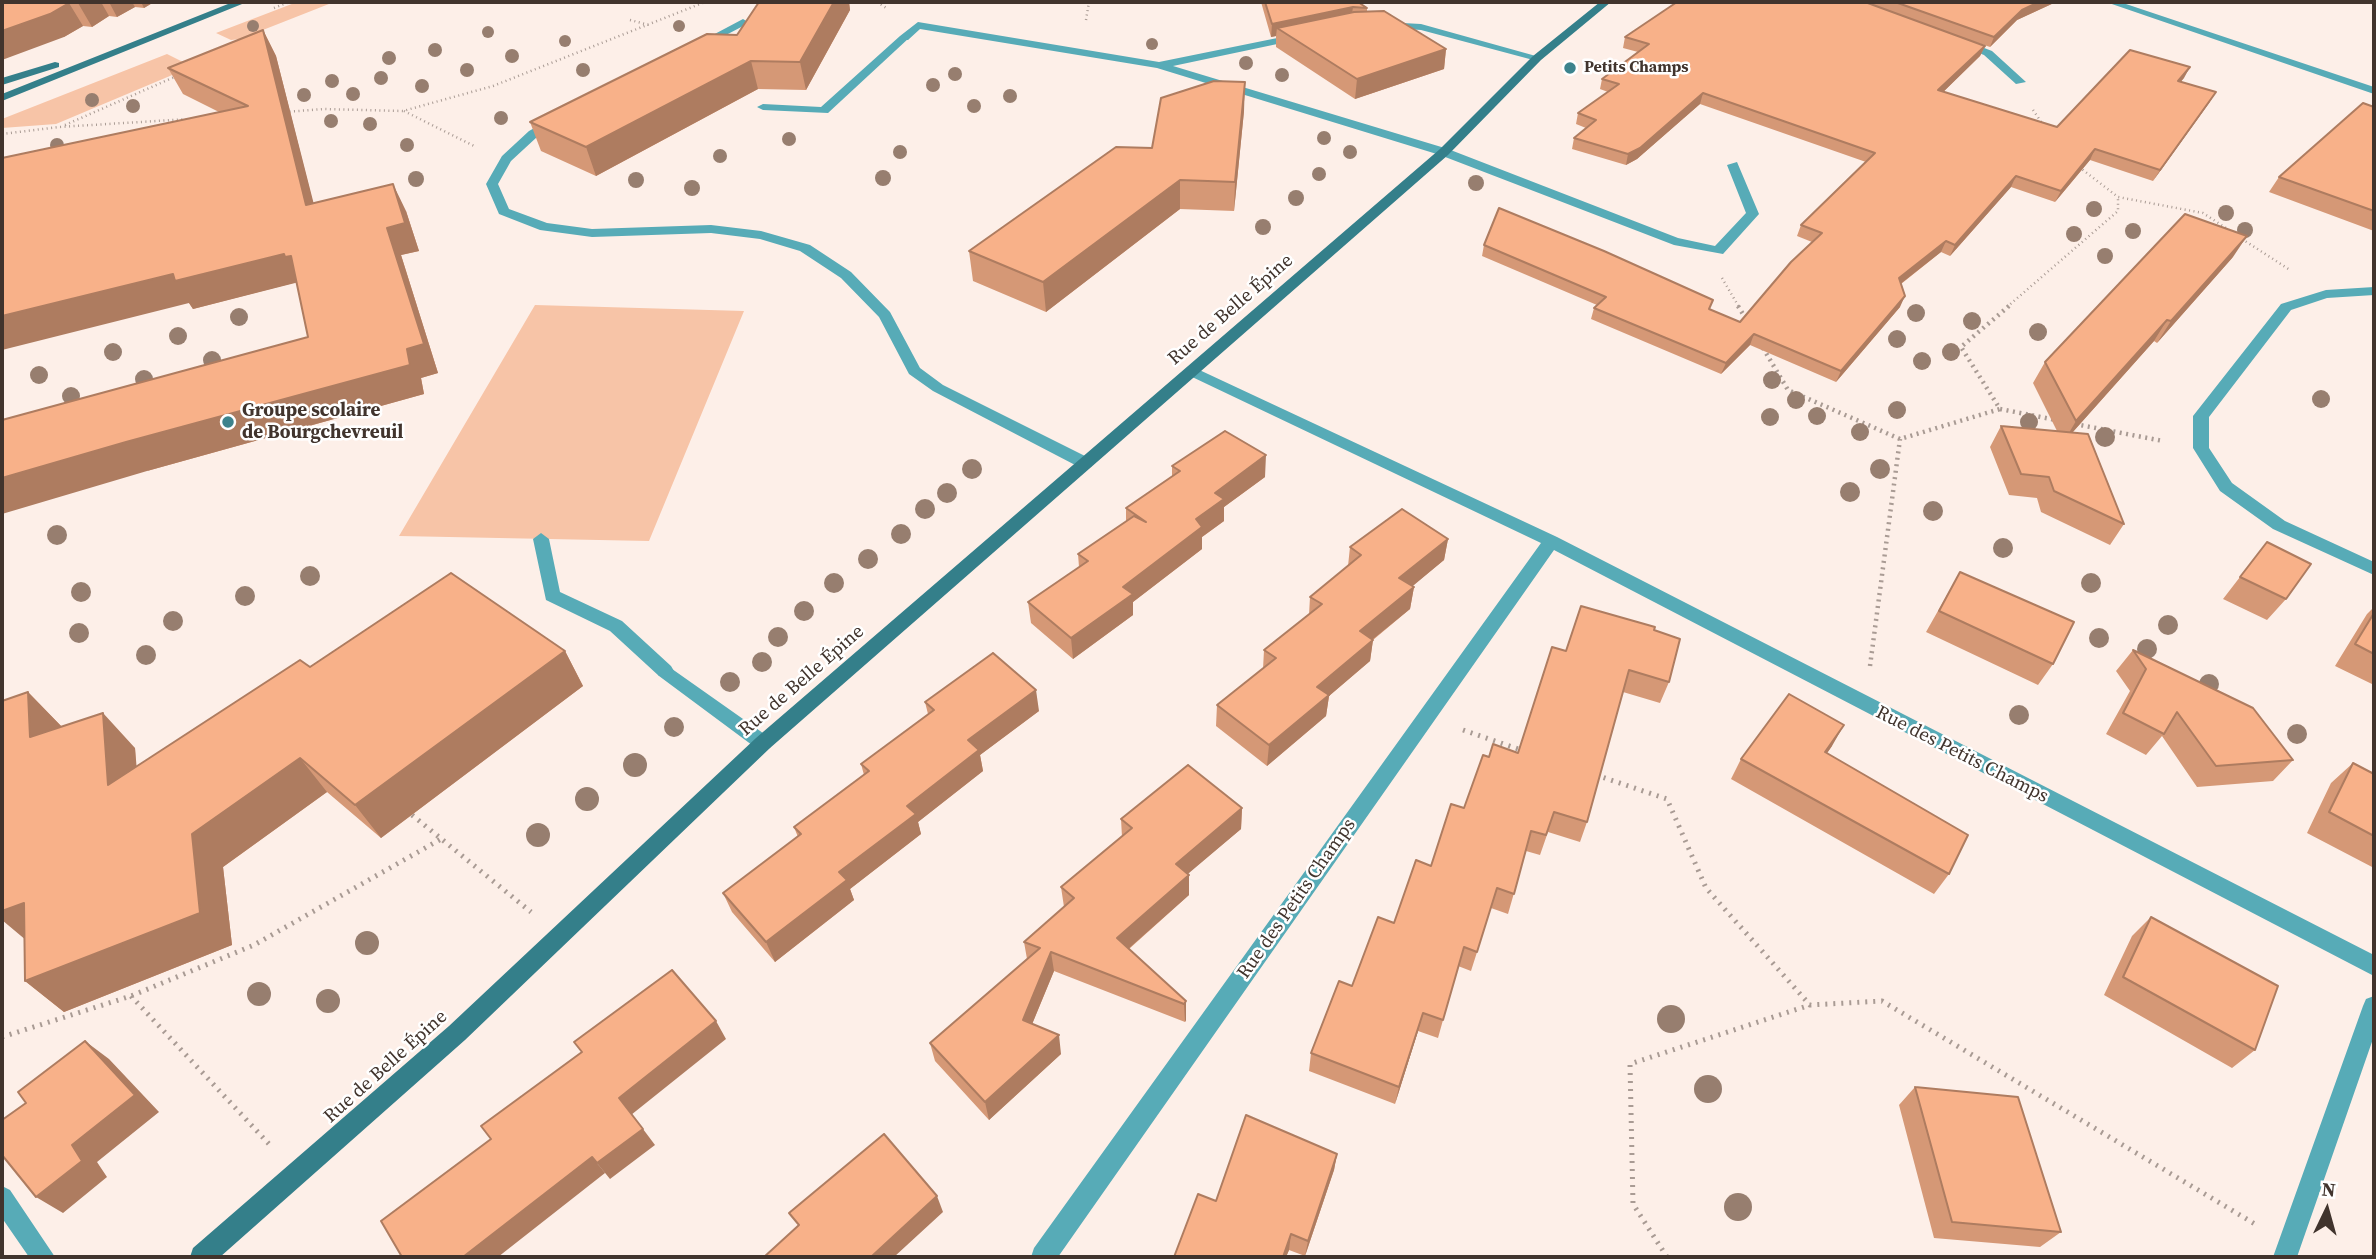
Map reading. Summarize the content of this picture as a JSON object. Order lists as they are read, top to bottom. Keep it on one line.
{"streets":{"street":["Rue de Belle Épine","Rue des Petits Champs"]},"crossings":[["Rue de Belle Épine","Rue des Petits Champs"]],"places":["Petits Champs","Groupe scolaire de Bourgchevreuil"],"north":"top"}
